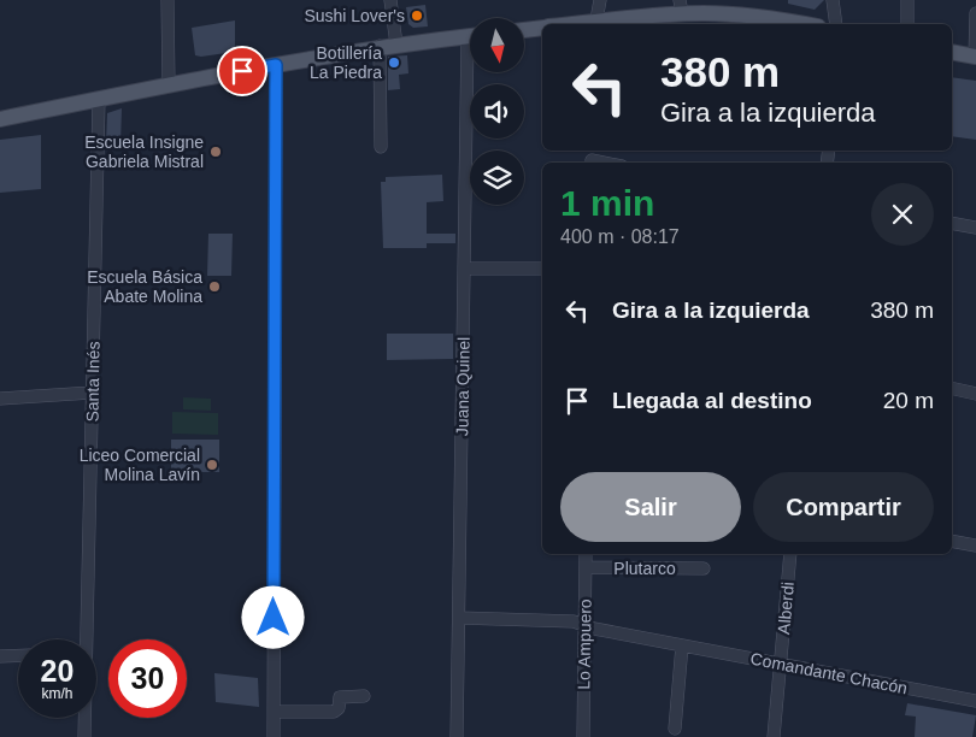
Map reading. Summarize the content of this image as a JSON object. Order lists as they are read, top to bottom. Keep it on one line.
{"streets":{"street":["Santa Inés","Juana Quinel","Plutarco","Alberdi","Lo Ampuero","Comandante Chacón"]},"crossings":[["Juana Quinel","Comandante Chacón"],["Plutarco","Lo Ampuero"],["Alberdi","Comandante Chacón"],["Lo Ampuero","Comandante Chacón"]],"places":["Sushi Lover's","Botillería La Piedra","Escuela Insigne Gabriela Mistral","Escuela Básica Abate Molina","Liceo Comercial Molina Lavín"],"north":"bottom","page":{"turn":["380 m","Gira a la izquierda"],"heading":["1 min","400 m · 08:17"],"list":[{"name":"Gira a la izquierda","value":"380 m"},{"name":"Llegada al destino","value":"20 m"}],"buttons":["Salir","Compartir"],"speed":"20 km/h","limit":"30"}}
